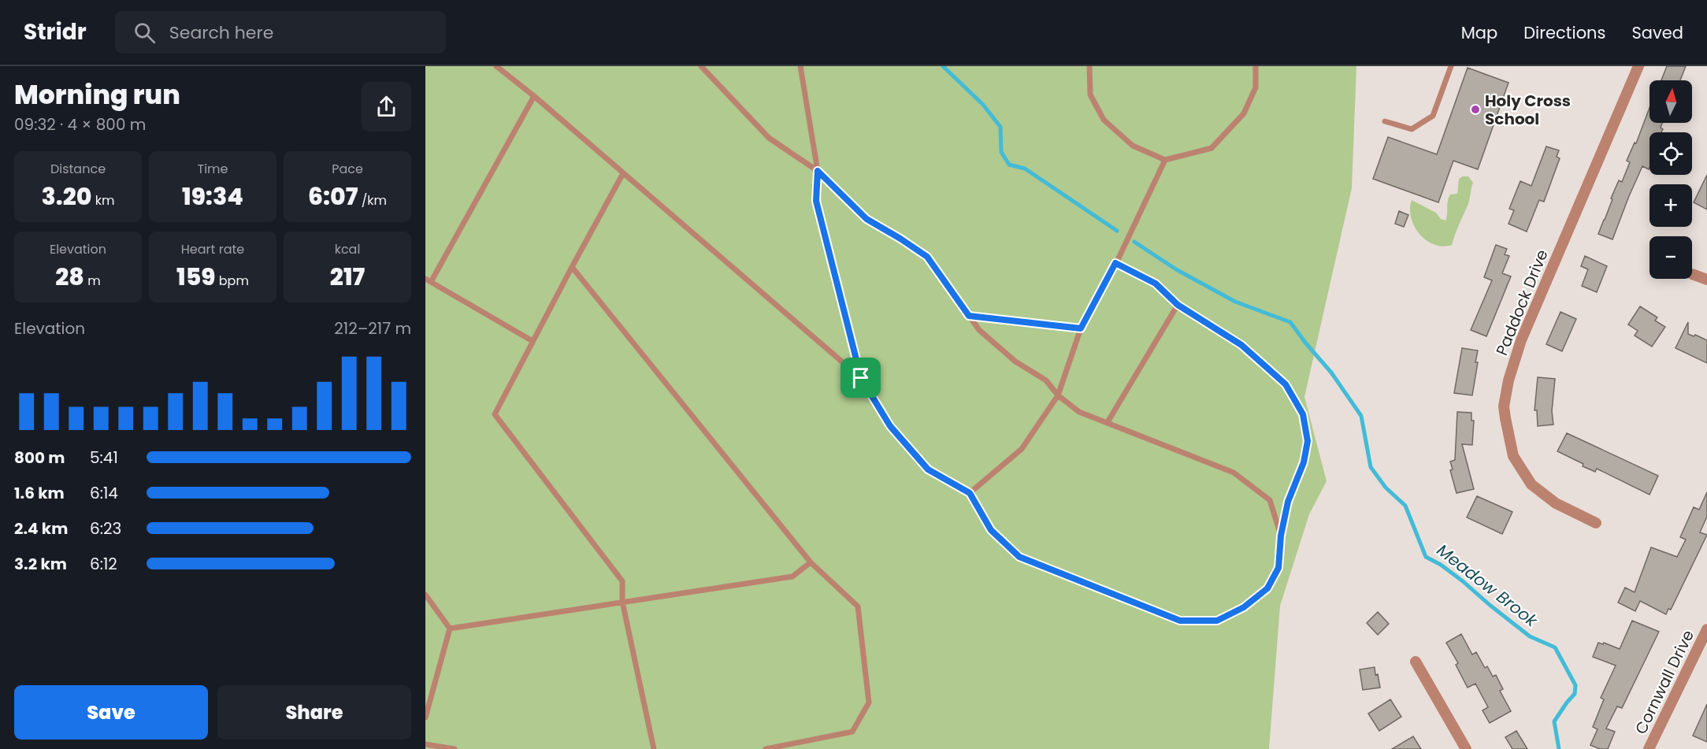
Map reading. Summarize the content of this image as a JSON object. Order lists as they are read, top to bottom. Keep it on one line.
{"streets":{"street":["Paddock Drive","Cornwall Drive"]},"water":["Meadow Brook"],"places":["Holy Cross School"],"north":"top","page":{"header":"Stridr","search":"Search here","nav":["Map","Directions","Saved"],"heading":["Morning run","09:32 · 4 × 800 m"],"map_buttons":["+","−"],"stats":[["Distance","3.20 km"],["Time","19:34"],["Pace","6:07 /km"],["Elevation","28 m"],["Heart rate","159 bpm"],["kcal","217"]],"chart":["Elevation","212–217 m"],"list":[{"name":"800 m","note":"5:41"},{"name":"1.6 km","note":"6:14"},{"name":"2.4 km","note":"6:23"},{"name":"3.2 km","note":"6:12"}],"buttons":["Save","Share"]}}
